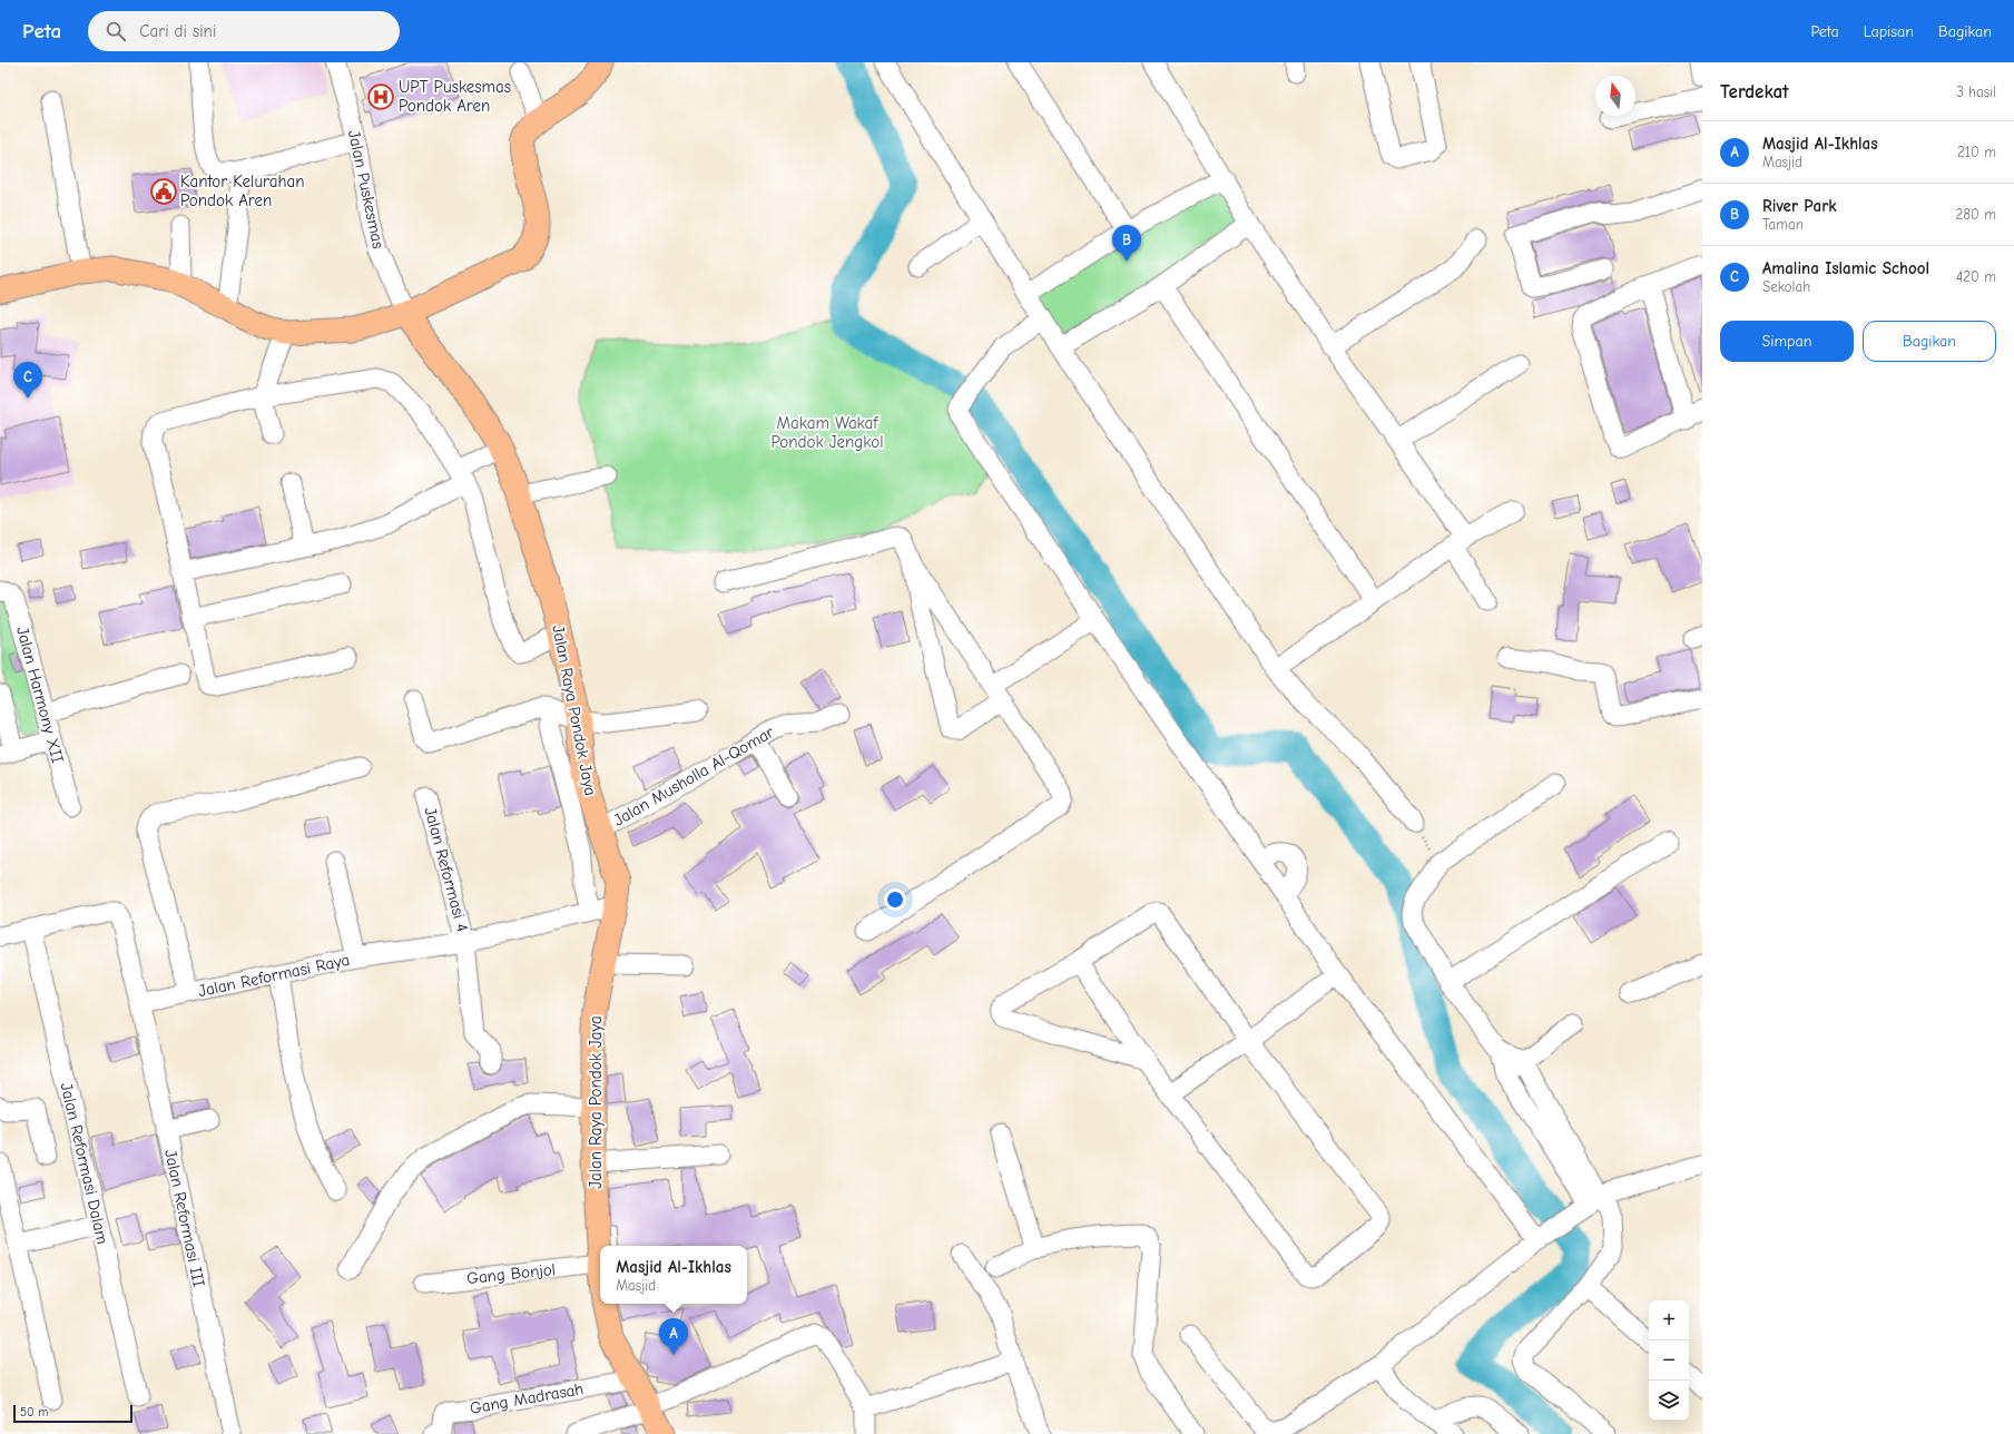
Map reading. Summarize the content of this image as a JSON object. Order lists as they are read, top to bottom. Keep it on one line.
{"streets":{"main road":["Jalan Raya Pondok Jaya"],"street":["Jalan Puskesmas","Jalan Harmony XII","Jalan Musholla Al-Qomar","Jalan Reformasi 4","Jalan Reformasi Raya","Jalan Reformasi Dalam","Jalan Reformasi III","Gang Bonjol","Gang Madrasah"]},"crossings":[["Jalan Puskesmas","Jalan Raya Pondok Jaya"],["Jalan Raya Pondok Jaya","Jalan Musholla Al-Qomar"],["Jalan Raya Pondok Jaya","Jalan Reformasi Raya"],["Jalan Raya Pondok Jaya","Gang Bonjol"],["Jalan Raya Pondok Jaya","Gang Madrasah"],["Jalan Reformasi 4","Jalan Reformasi Raya"],["Jalan Reformasi Raya","Jalan Reformasi III"]],"parks":["Makam Wakaf Pondok Jengkol"],"places":{"hospital":["UPT Puskesmas Pondok Aren"],"public building":["Kantor Kelurahan Pondok Aren"]},"scale_bar":"50 m","north":"top","page":{"header":"Peta","search":"Cari di sini","nav":["Peta","Lapisan","Bagikan"],"heading":["Terdekat","3 hasil"],"list":[{"mark":"A","name":"Masjid Al-Ikhlas","note":"Masjid","value":"210 m"},{"mark":"B","name":"River Park","note":"Taman","value":"280 m"},{"mark":"C","name":"Amalina Islamic School","note":"Sekolah","value":"420 m"}],"pins":["B","C","A"],"buttons":["Simpan","Bagikan"],"popup":["Masjid Al-Ikhlas","Masjid"],"map_buttons":["+","−"],"scale":"50 m"}}
